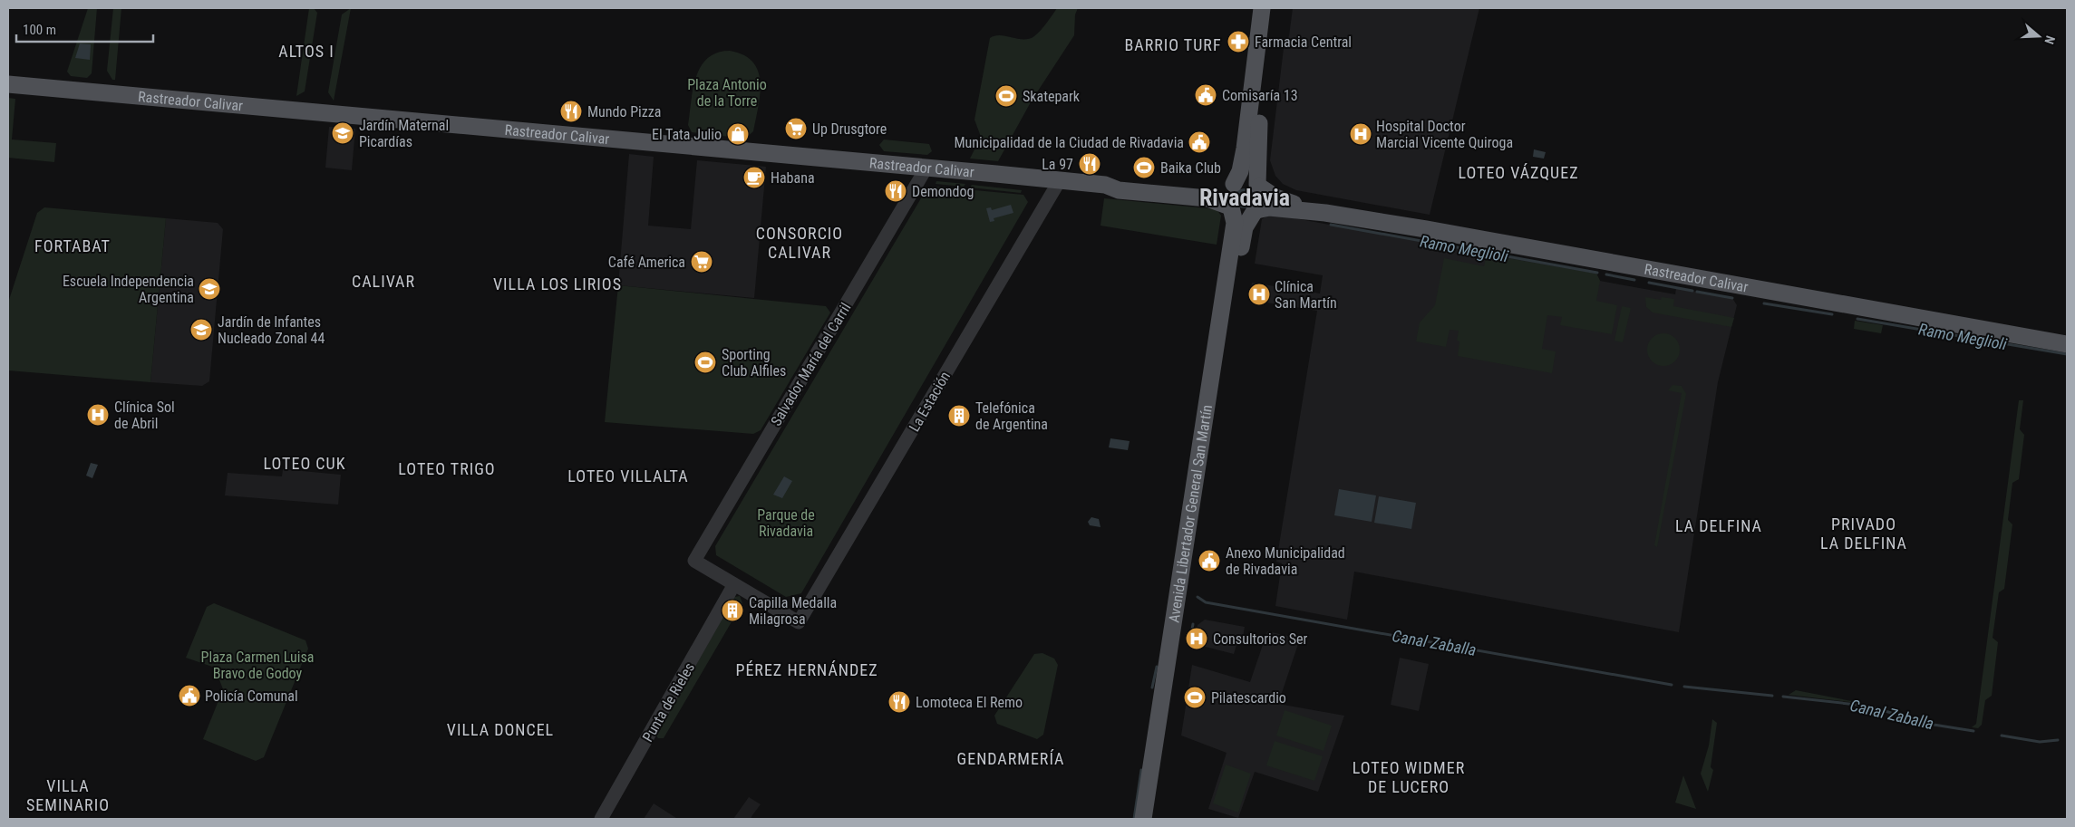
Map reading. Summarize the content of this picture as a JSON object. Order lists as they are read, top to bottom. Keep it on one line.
{"streets":{"main road":["Rastreador Calivar","Avenida Libertador General San Martín"],"street":["Salvador María del Carril","La Estación","Punta de Rieles"]},"crossings":[["Rastreador Calivar","Salvador María del Carril"],["Rastreador Calivar","La Estación"],["Rastreador Calivar","Avenida Libertador General San Martín"],["Salvador María del Carril","La Estación"],["Salvador María del Carril","Punta de Rieles"],["La Estación","Punta de Rieles"]],"districts":["BARRIO TURF","ALTOS I","LOTEO VÁZQUEZ","Rivadavia","CONSORCIO CALIVAR","FORTABAT","CALIVAR","VILLA LOS LIRIOS","LOTEO CUK","LOTEO TRIGO","LOTEO VILLALTA","PRIVADO LA DELFINA","LA DELFINA","PÉREZ HERNÁNDEZ","VILLA DONCEL","GENDARMERÍA","LOTEO WIDMER DE LUCERO","VILLA SEMINARIO"],"water":["Ramo Meglioli","Canal Zaballa"],"parks":["Plaza Antonio de la Torre","Parque de Rivadavia","Plaza Carmen Luisa Bravo de Godoy"],"places":{"pharmacy":["Farmacia Central"],"public building":["Comisaría 13","Municipalidad de la Ciudad de Rivadavia","Anexo Municipalidad de Rivadavia","Policía Comunal"],"sports":["Skatepark","Baika Club","Sporting Club Alfiles","Pilatescardio"],"restaurant":["Mundo Pizza","La 97","Demondog","Lomoteca El Remo"],"supermarket":["Up Drusgtore","Café America"],"school or university":["Jardín Maternal Picardías","Escuela Independencia Argentina","Jardín de Infantes Nucleado Zonal 44"],"shop":["El Tata Julio"],"hospital":["Hospital Doctor Marcial Vicente Quiroga","Clínica San Martín","Clínica Sol de Abril","Consultorios Ser"],"cafe":["Habana"],"building":["Telefónica de Argentina","Capilla Medalla Milagrosa"]},"scale_bar":"100 m","north":"right"}
